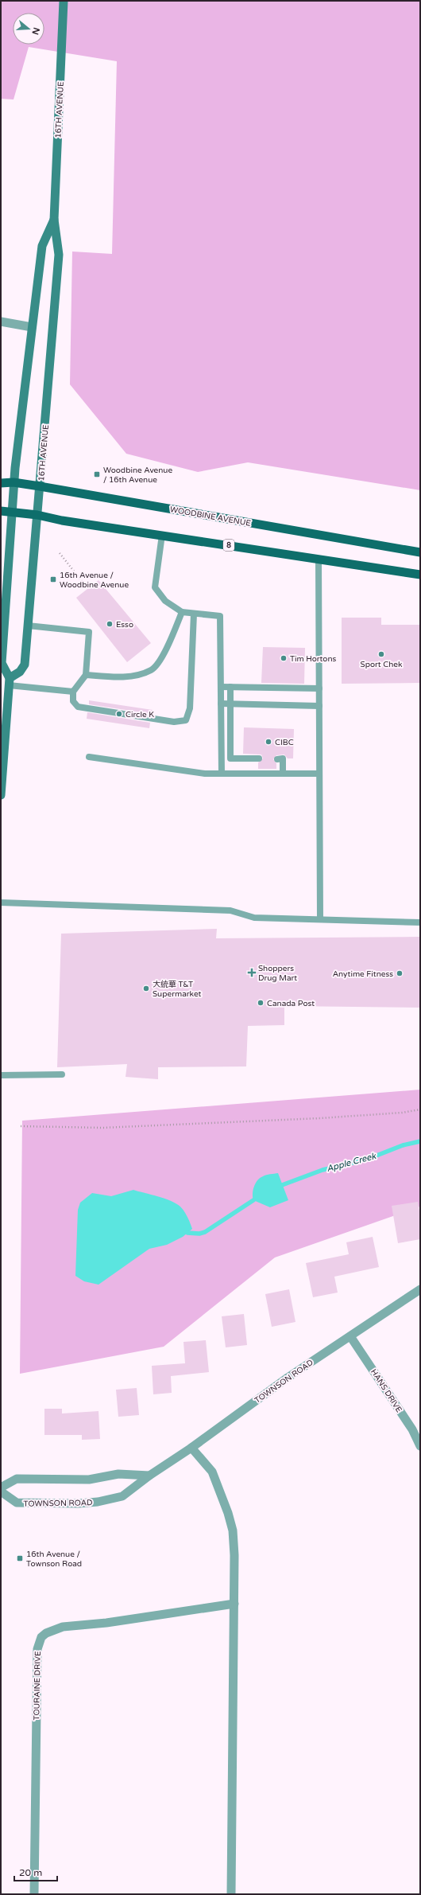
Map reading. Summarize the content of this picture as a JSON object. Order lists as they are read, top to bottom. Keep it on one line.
{"streets":{"main road":["16TH AVENUE","WOODBINE AVENUE","8"],"street":["TOWNSON ROAD","HANS DRIVE","TOURAINE DRIVE"]},"crossings":[["16TH AVENUE","WOODBINE AVENUE"],["16TH AVENUE","8"],["TOWNSON ROAD","HANS DRIVE"]],"water":["Apple Creek"],"places":{"transit":["Woodbine Avenue / 16th Avenue","16th Avenue / Woodbine Avenue","16th Avenue / Townson Road"],"other":["Esso","Sport Chek","Tim Hortons","Circle K","CIBC","Anytime Fitness","大統華 T&T Supermarket","Canada Post"],"health":["Shoppers Drug Mart"]},"scale_bar":"20 m","north":"right"}
